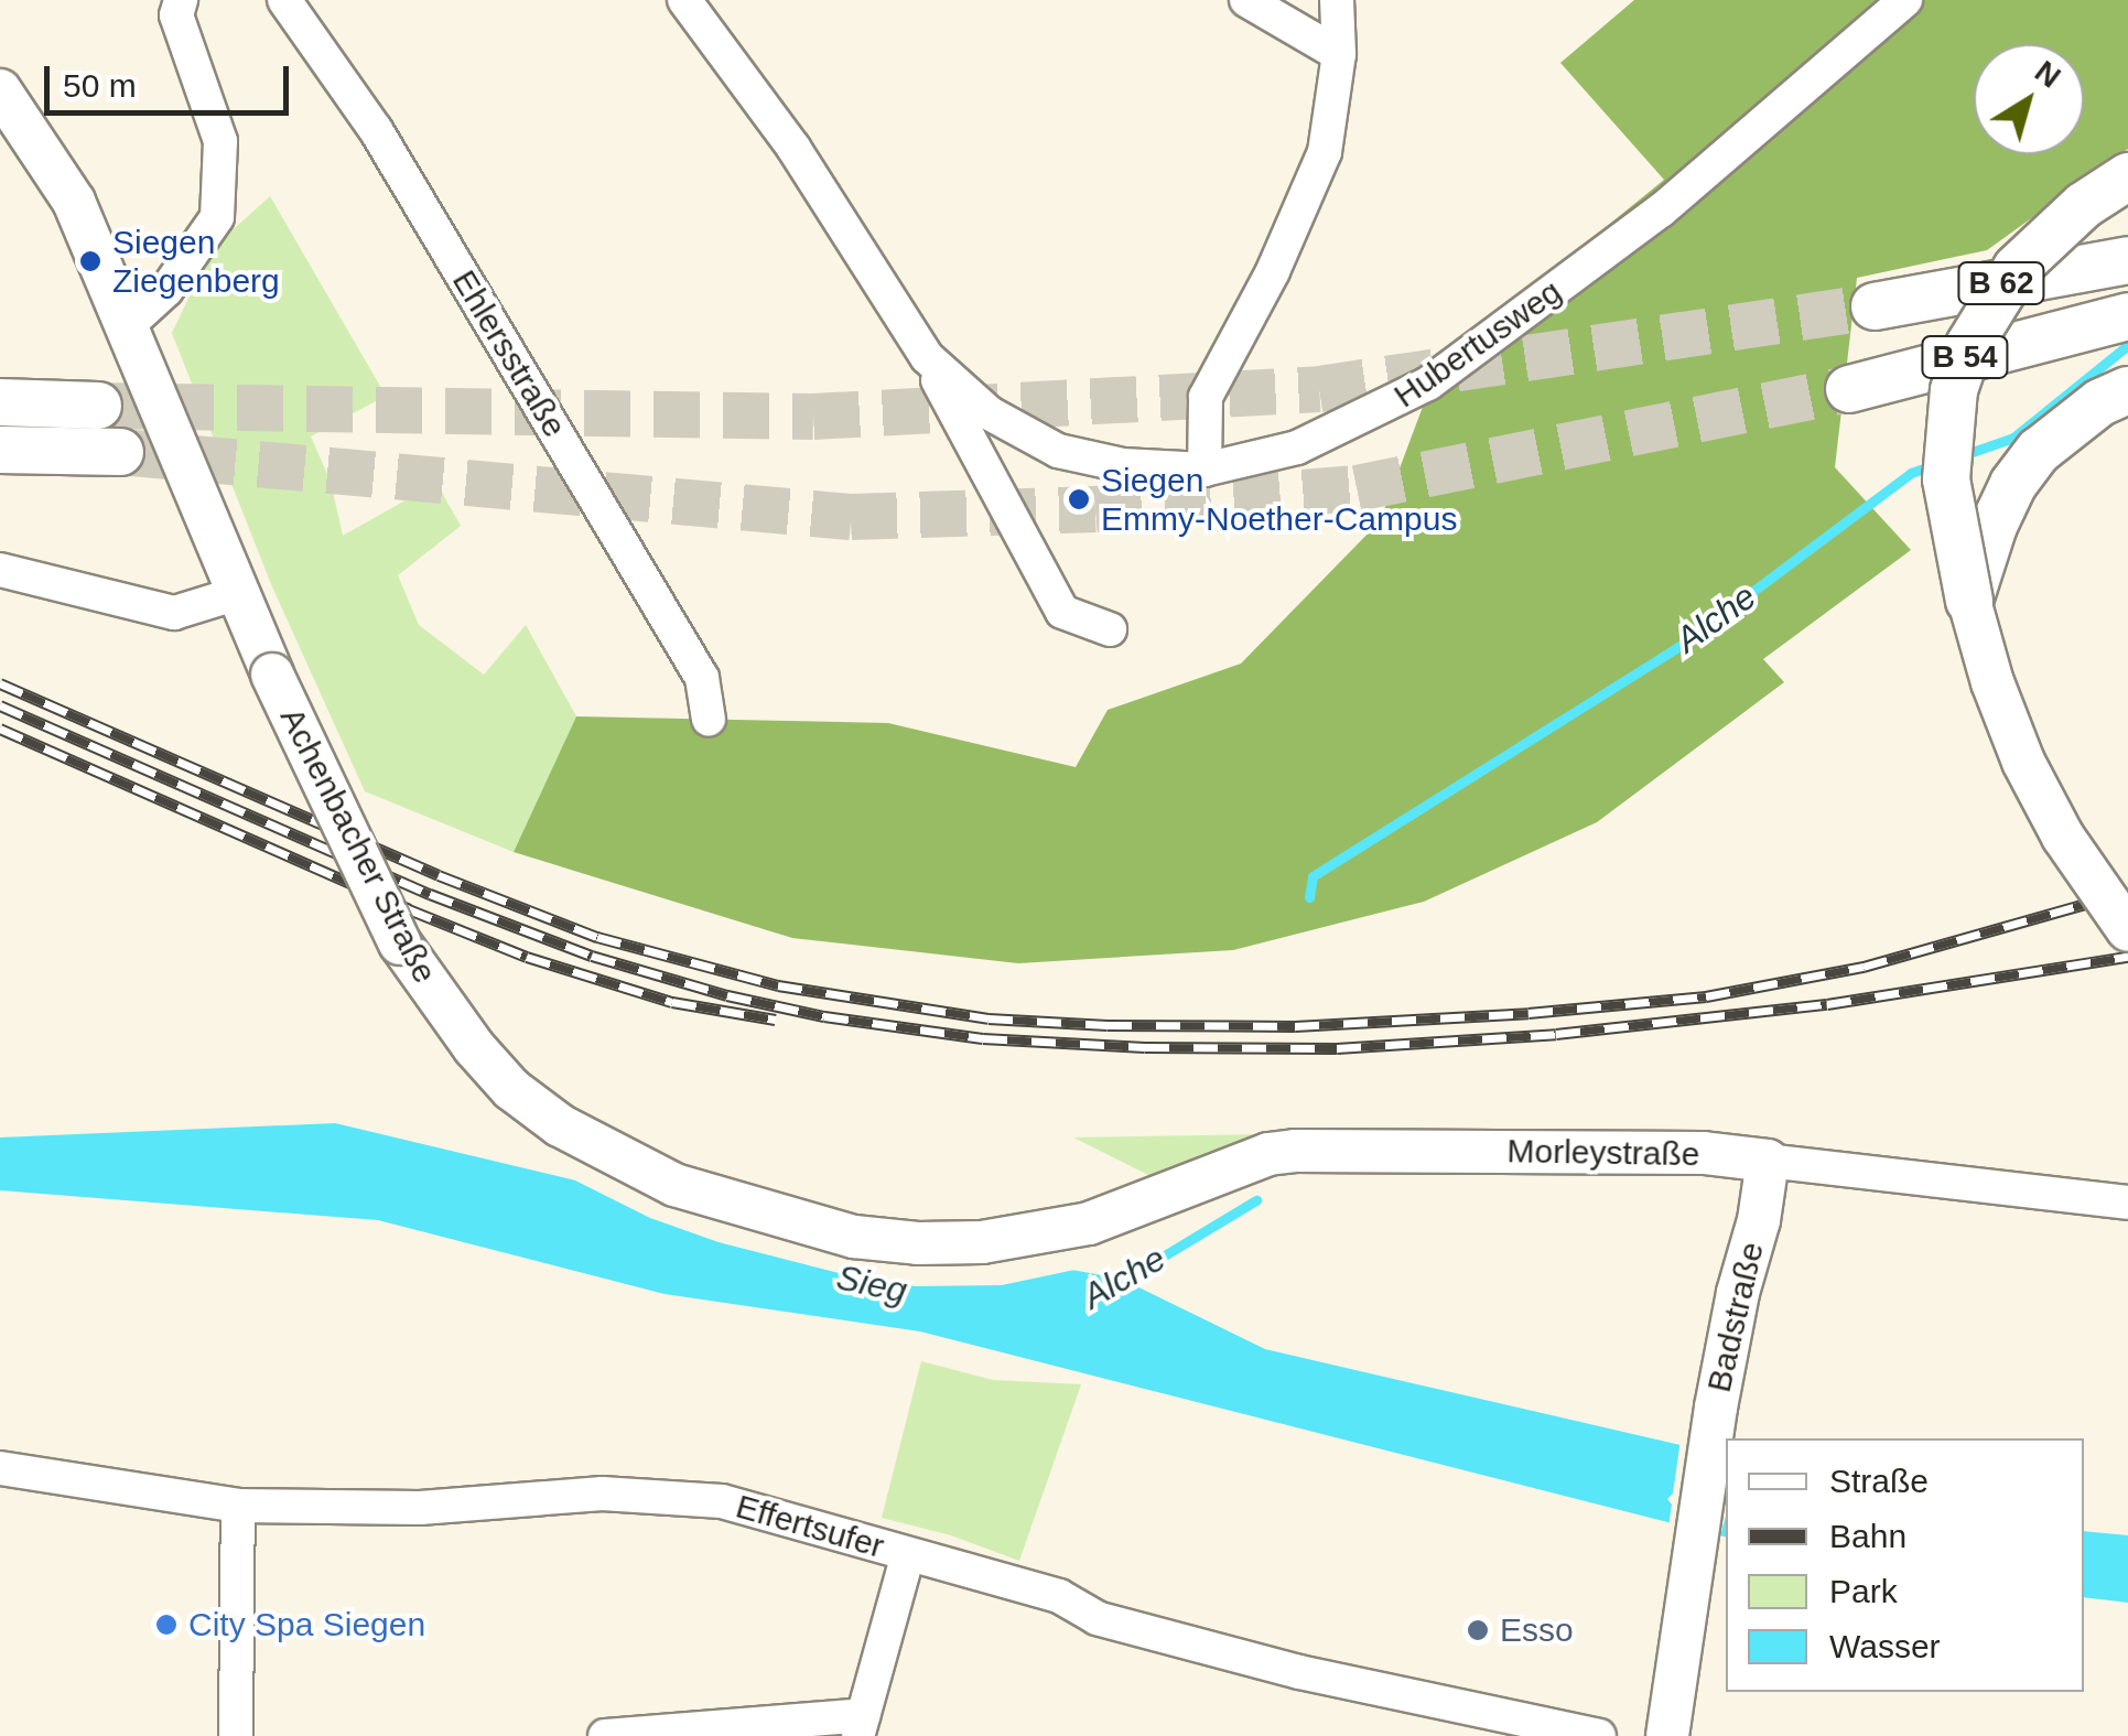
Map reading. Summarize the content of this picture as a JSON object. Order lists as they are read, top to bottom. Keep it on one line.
{"streets":{"highway":["B 62","B 54"],"main road":["Achenbacher Straße","Morleystraße","Badstraße"],"street":["Hubertusweg","Ehlersstraße","Effertsufer"]},"crossings":[["Achenbacher Straße","Morleystraße"],["Morleystraße","Badstraße"]],"water":["Alche","Sieg"],"places":["Siegen Ziegenberg","Siegen Emmy-Noether-Campus","City Spa Siegen","Esso"],"legend":["Straße","Bahn","Park","Wasser"],"scale_bar":"50 m","north":"top right"}
